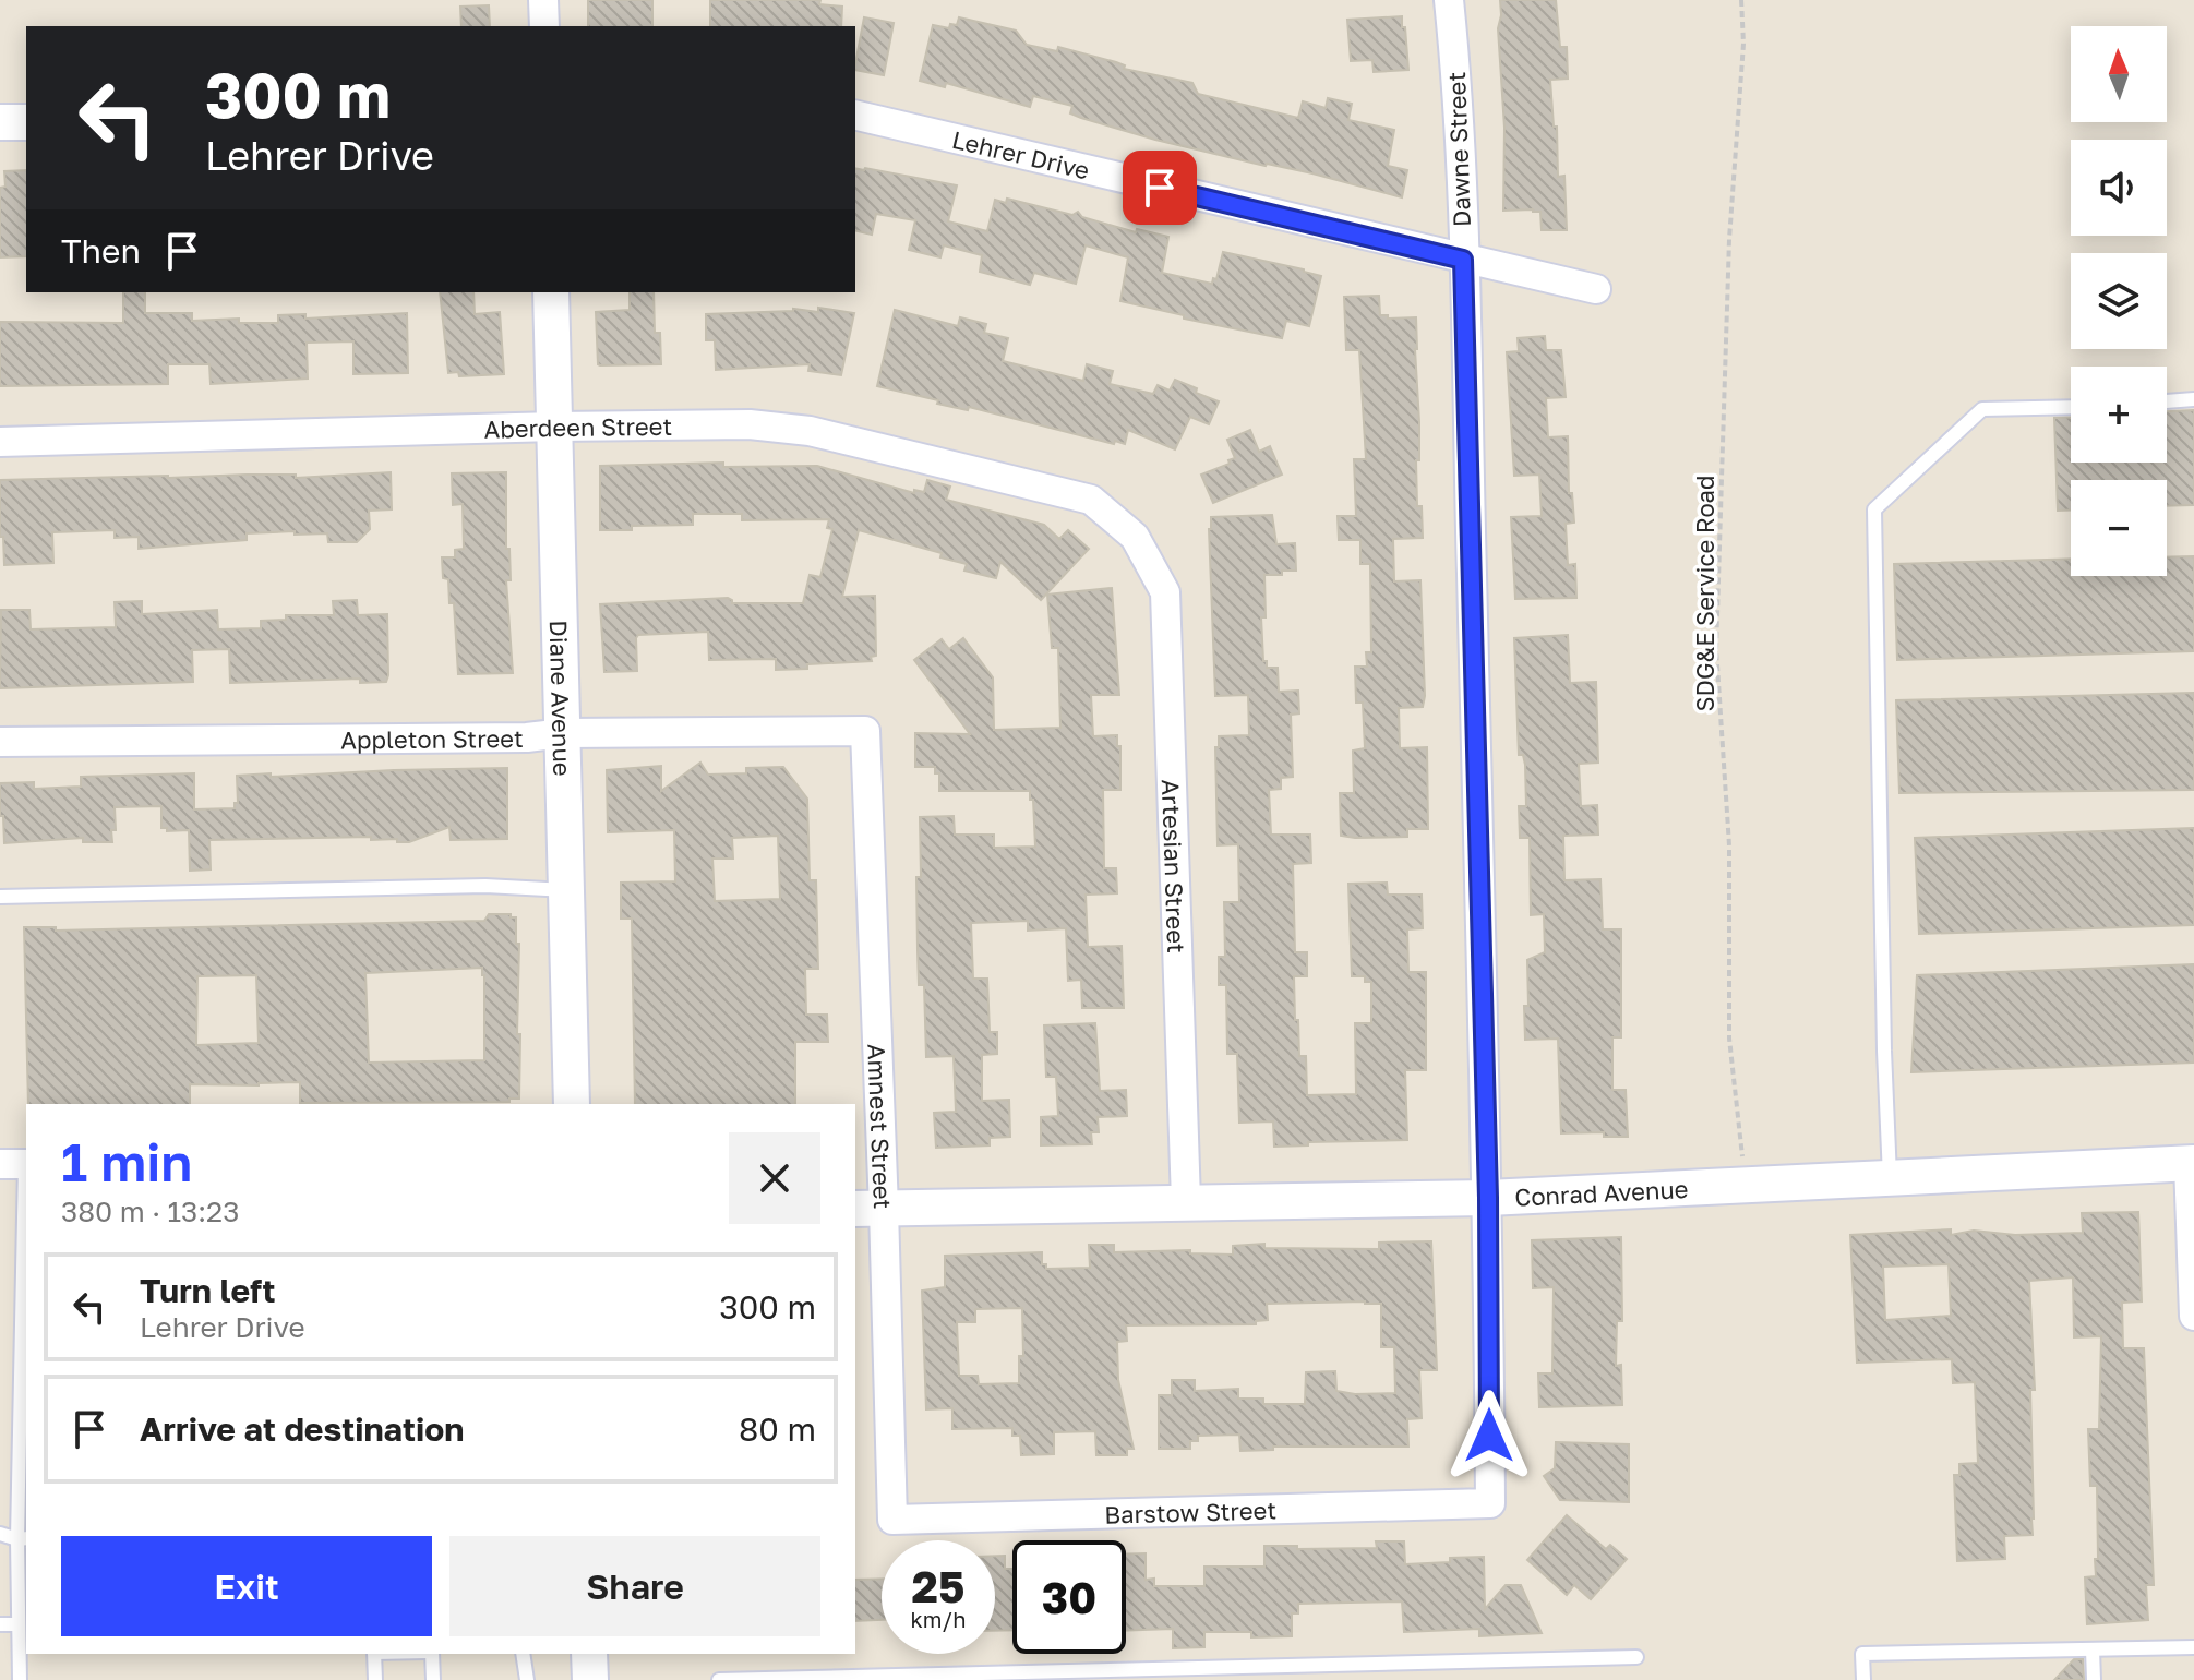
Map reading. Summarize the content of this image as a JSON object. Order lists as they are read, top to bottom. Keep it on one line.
{"streets":{"street":["Dawne Street","Lehrer Drive","Aberdeen Street","Diane Avenue","Appleton Street","Artesian Street","Amnest Street","Conrad Avenue","Barstow Street"],"path":["SDG&E Service Road"]},"crossings":[["Dawne Street","Lehrer Drive"],["Dawne Street","Conrad Avenue"],["Dawne Street","Barstow Street"],["Aberdeen Street","Diane Avenue"],["Aberdeen Street","Artesian Street"],["SDG&E Service Road","Conrad Avenue"],["Diane Avenue","Appleton Street"],["Appleton Street","Amnest Street"],["Artesian Street","Conrad Avenue"],["Amnest Street","Conrad Avenue"],["Amnest Street","Barstow Street"]],"north":"top","page":{"map_buttons":["+","−"],"turn":["300 m","Lehrer Drive"],"then":"Then","heading":["1 min","380 m · 13:23"],"list":[{"name":"Turn left","note":"Lehrer Drive","value":"300 m"},{"name":"Arrive at destination","value":"80 m"}],"buttons":["Exit","Share"],"speed":"25 km/h","limit":"30"}}
